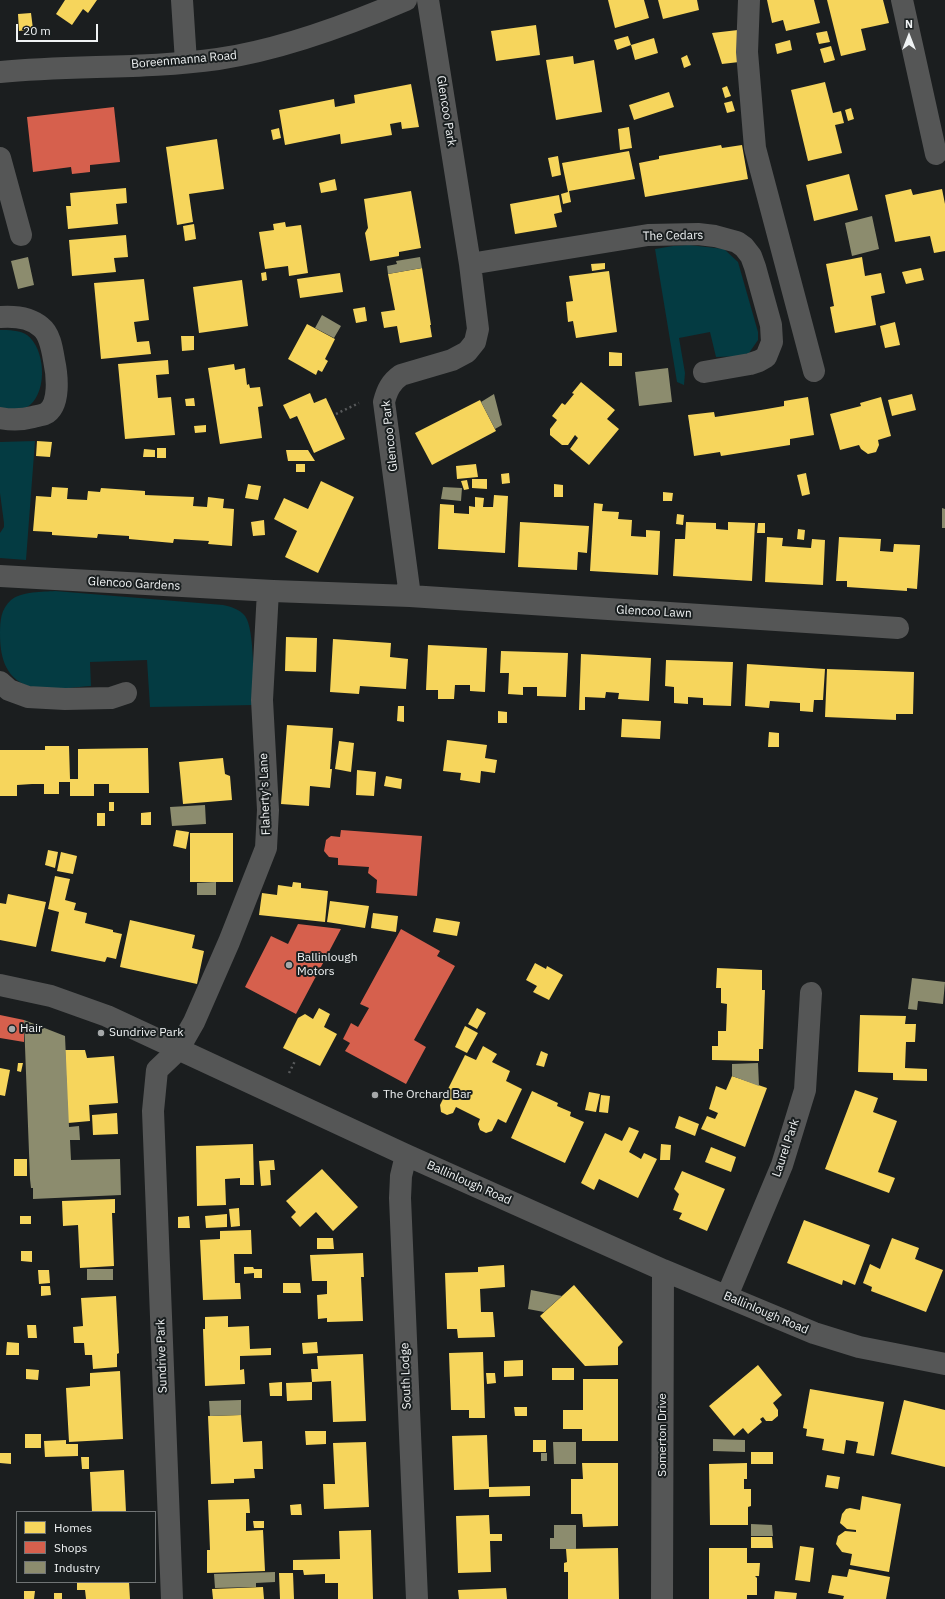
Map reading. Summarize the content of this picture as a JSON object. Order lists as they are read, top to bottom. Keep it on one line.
{"streets":{"main road":["Boreenmanna Road"],"street":["Glencoo Park","The Cedars","Glencoo Gardens","Glencoo Lawn","Flaherty's Lane","Laurel Park","Ballinlough Road","Sundrive Park","South Lodge","Somerton Drive"]},"crossings":[["Glencoo Park","The Cedars"],["Glencoo Park","Glencoo Lawn"],["Glencoo Gardens","Flaherty's Lane"],["Flaherty's Lane","Ballinlough Road"],["Flaherty's Lane","Sundrive Park"],["Laurel Park","Ballinlough Road"],["Ballinlough Road","Sundrive Park"],["Ballinlough Road","South Lodge"],["Ballinlough Road","Somerton Drive"]],"places":["Ballinlough Motors","Hair","Sundrive Park","The Orchard Bar"],"legend":["Homes","Shops","Industry"],"scale_bar":"20 m","north":"top"}
